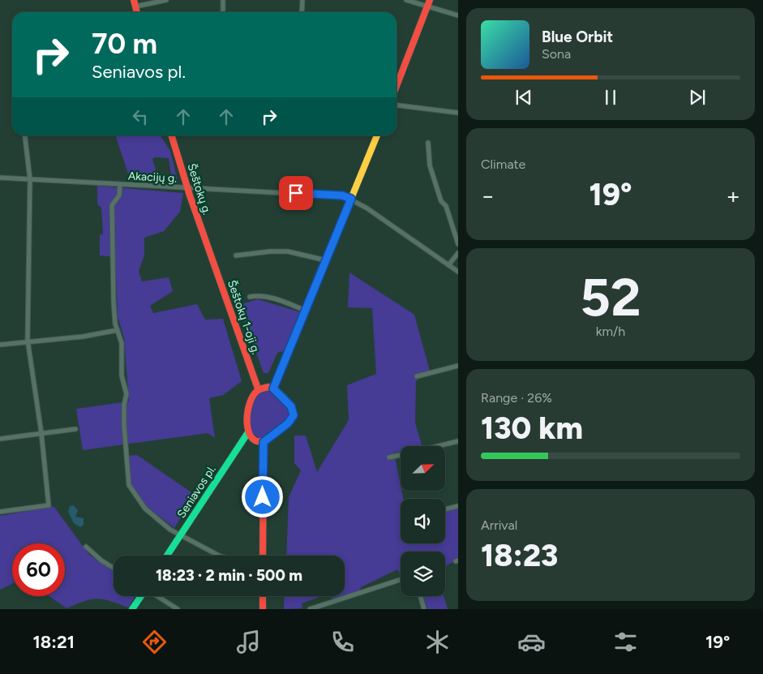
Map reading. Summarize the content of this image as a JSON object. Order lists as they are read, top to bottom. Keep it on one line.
{"streets":{"main road":["Šeštokų g.","Šeštokų 1-oji g.","Seniavos pl."],"street":["Akacijų g."]},"crossings":[["Akacijų g.","Šeštokų g."],["Šeštokų g.","Šeštokų 1-oji g."],["Šeštokų 1-oji g.","Seniavos pl."]],"north":"top right","page":{"turn":["70 m","Seniavos pl."],"song":["Blue Orbit","Sona"],"tile":["Climate",["52","km/h"],["Range · 26%","130 km"],["Arrival","18:23"]],"heat":["−","19°","+"],"limit":"60","trip":"18:23 · 2 min · 500 m","tabs":["18:21","19°"]}}
